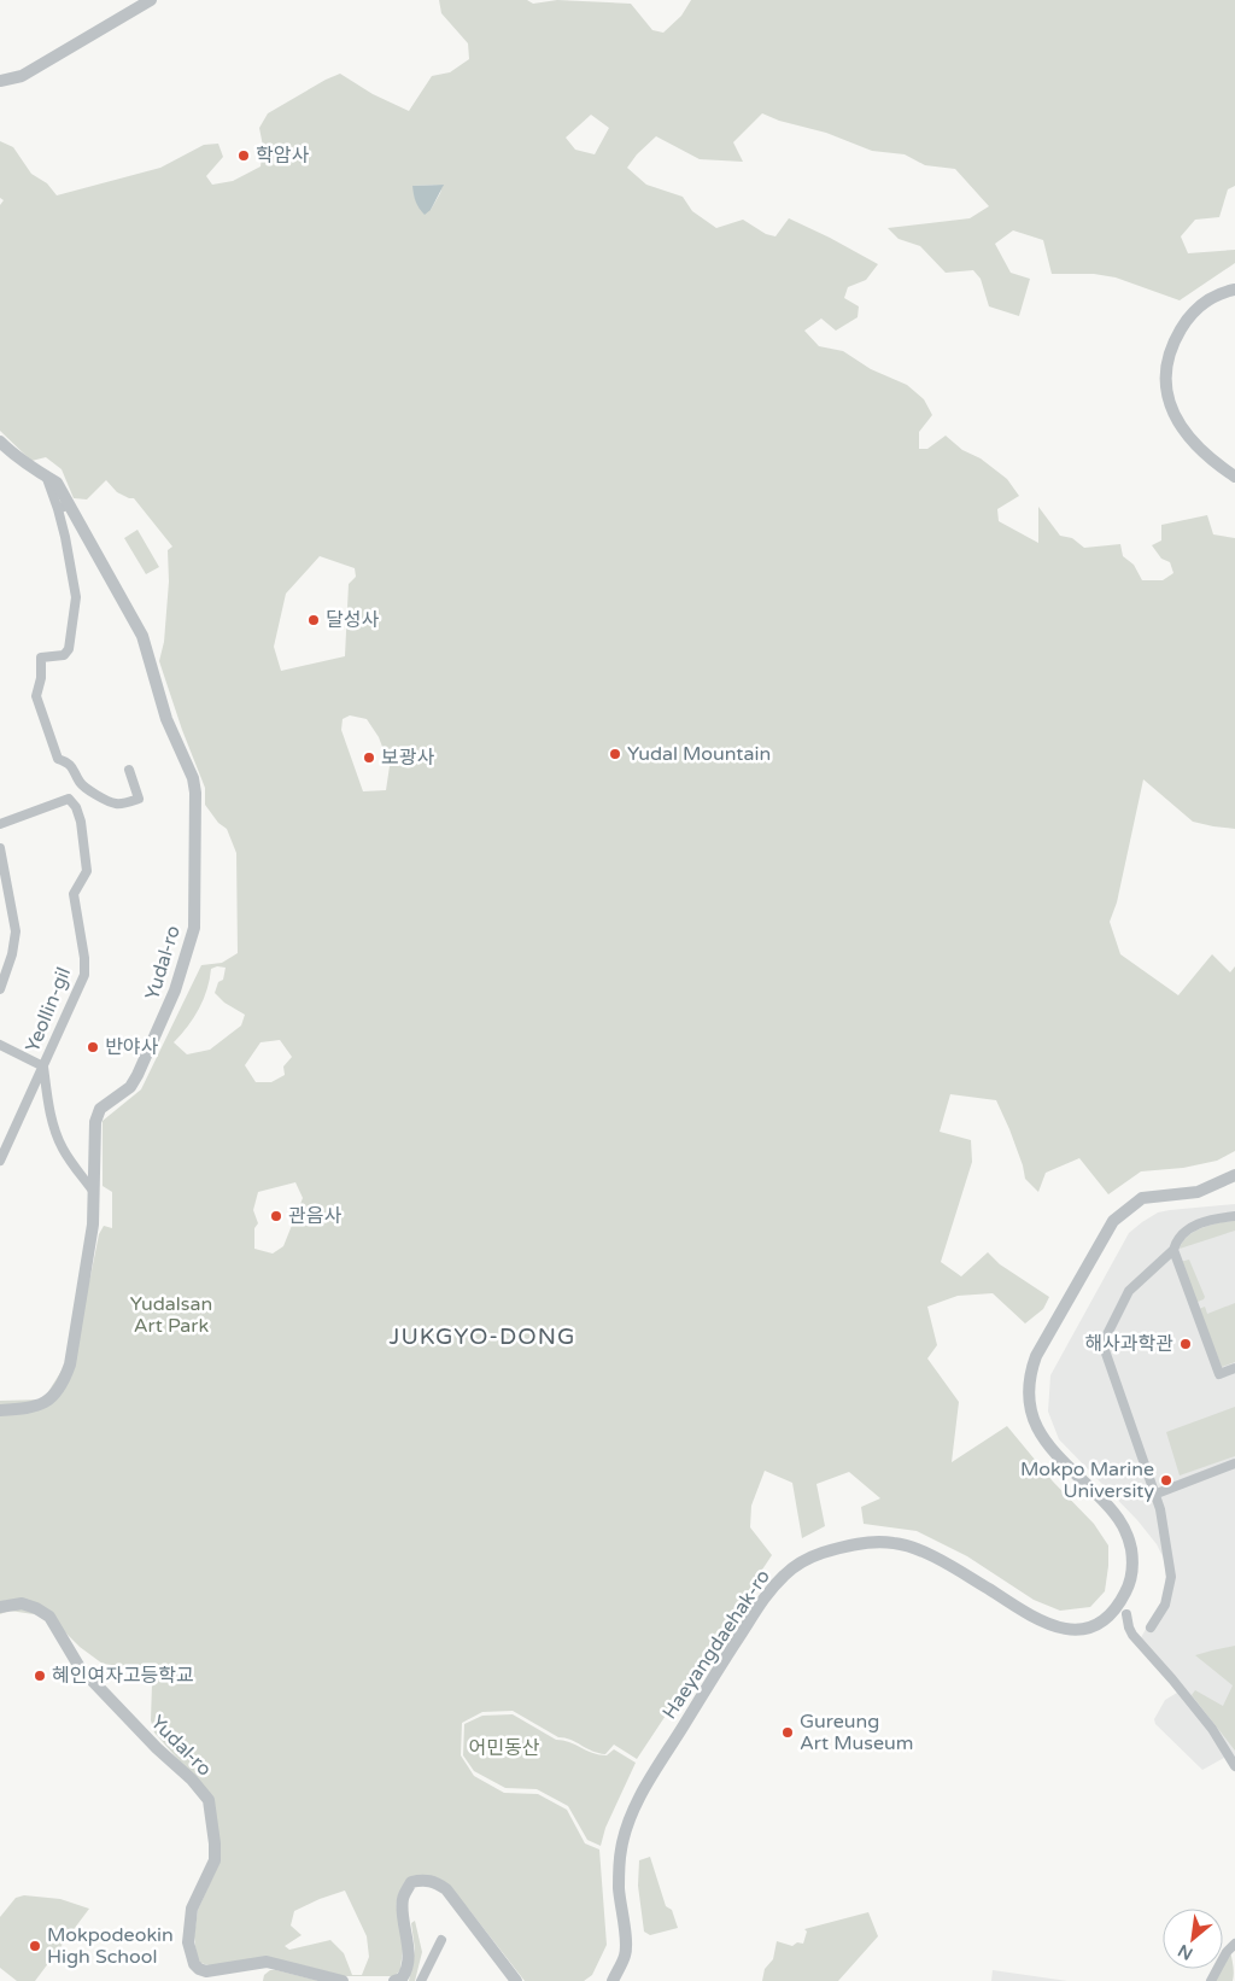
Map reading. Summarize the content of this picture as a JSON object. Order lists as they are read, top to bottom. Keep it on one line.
{"streets":{"street":["Yudal-ro","Yeollin-gil","Haeyangdaehak-ro"]},"districts":["JUKGYO-DONG"],"parks":["Yudalsan Art Park","어민동산"],"places":["학암사","달성사","Yudal Mountain","보광사","반야사","관음사","해사과학관","Mokpo Marine University","혜인여자고등학교","Gureung Art Museum","Mokpodeokin High School"],"north":"bottom left"}
